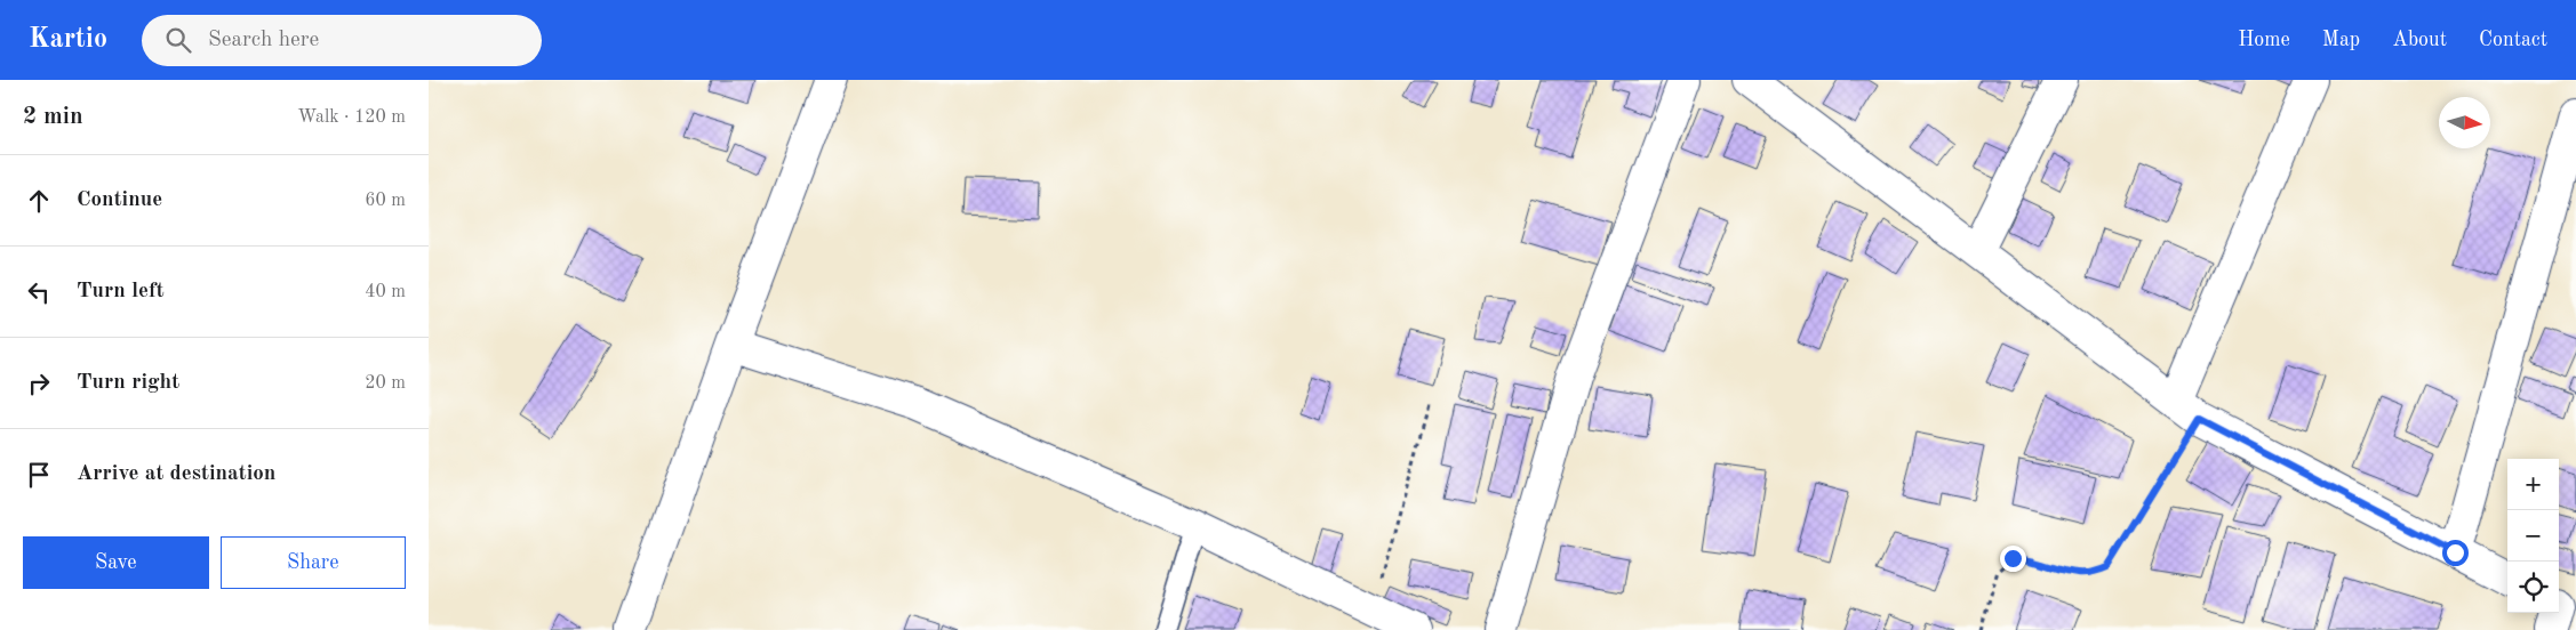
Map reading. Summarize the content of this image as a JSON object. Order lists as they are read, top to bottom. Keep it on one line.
{"north":"right","page":{"header":"Kartio","search":"Search here","nav":["Home","Map","About","Contact"],"heading":["2 min","Walk · 120 m"],"list":[["Continue","60 m"],["Turn left","40 m"],["Turn right","20 m"],"Arrive at destination"],"map_buttons":["+","−"],"buttons":["Save","Share"]}}
